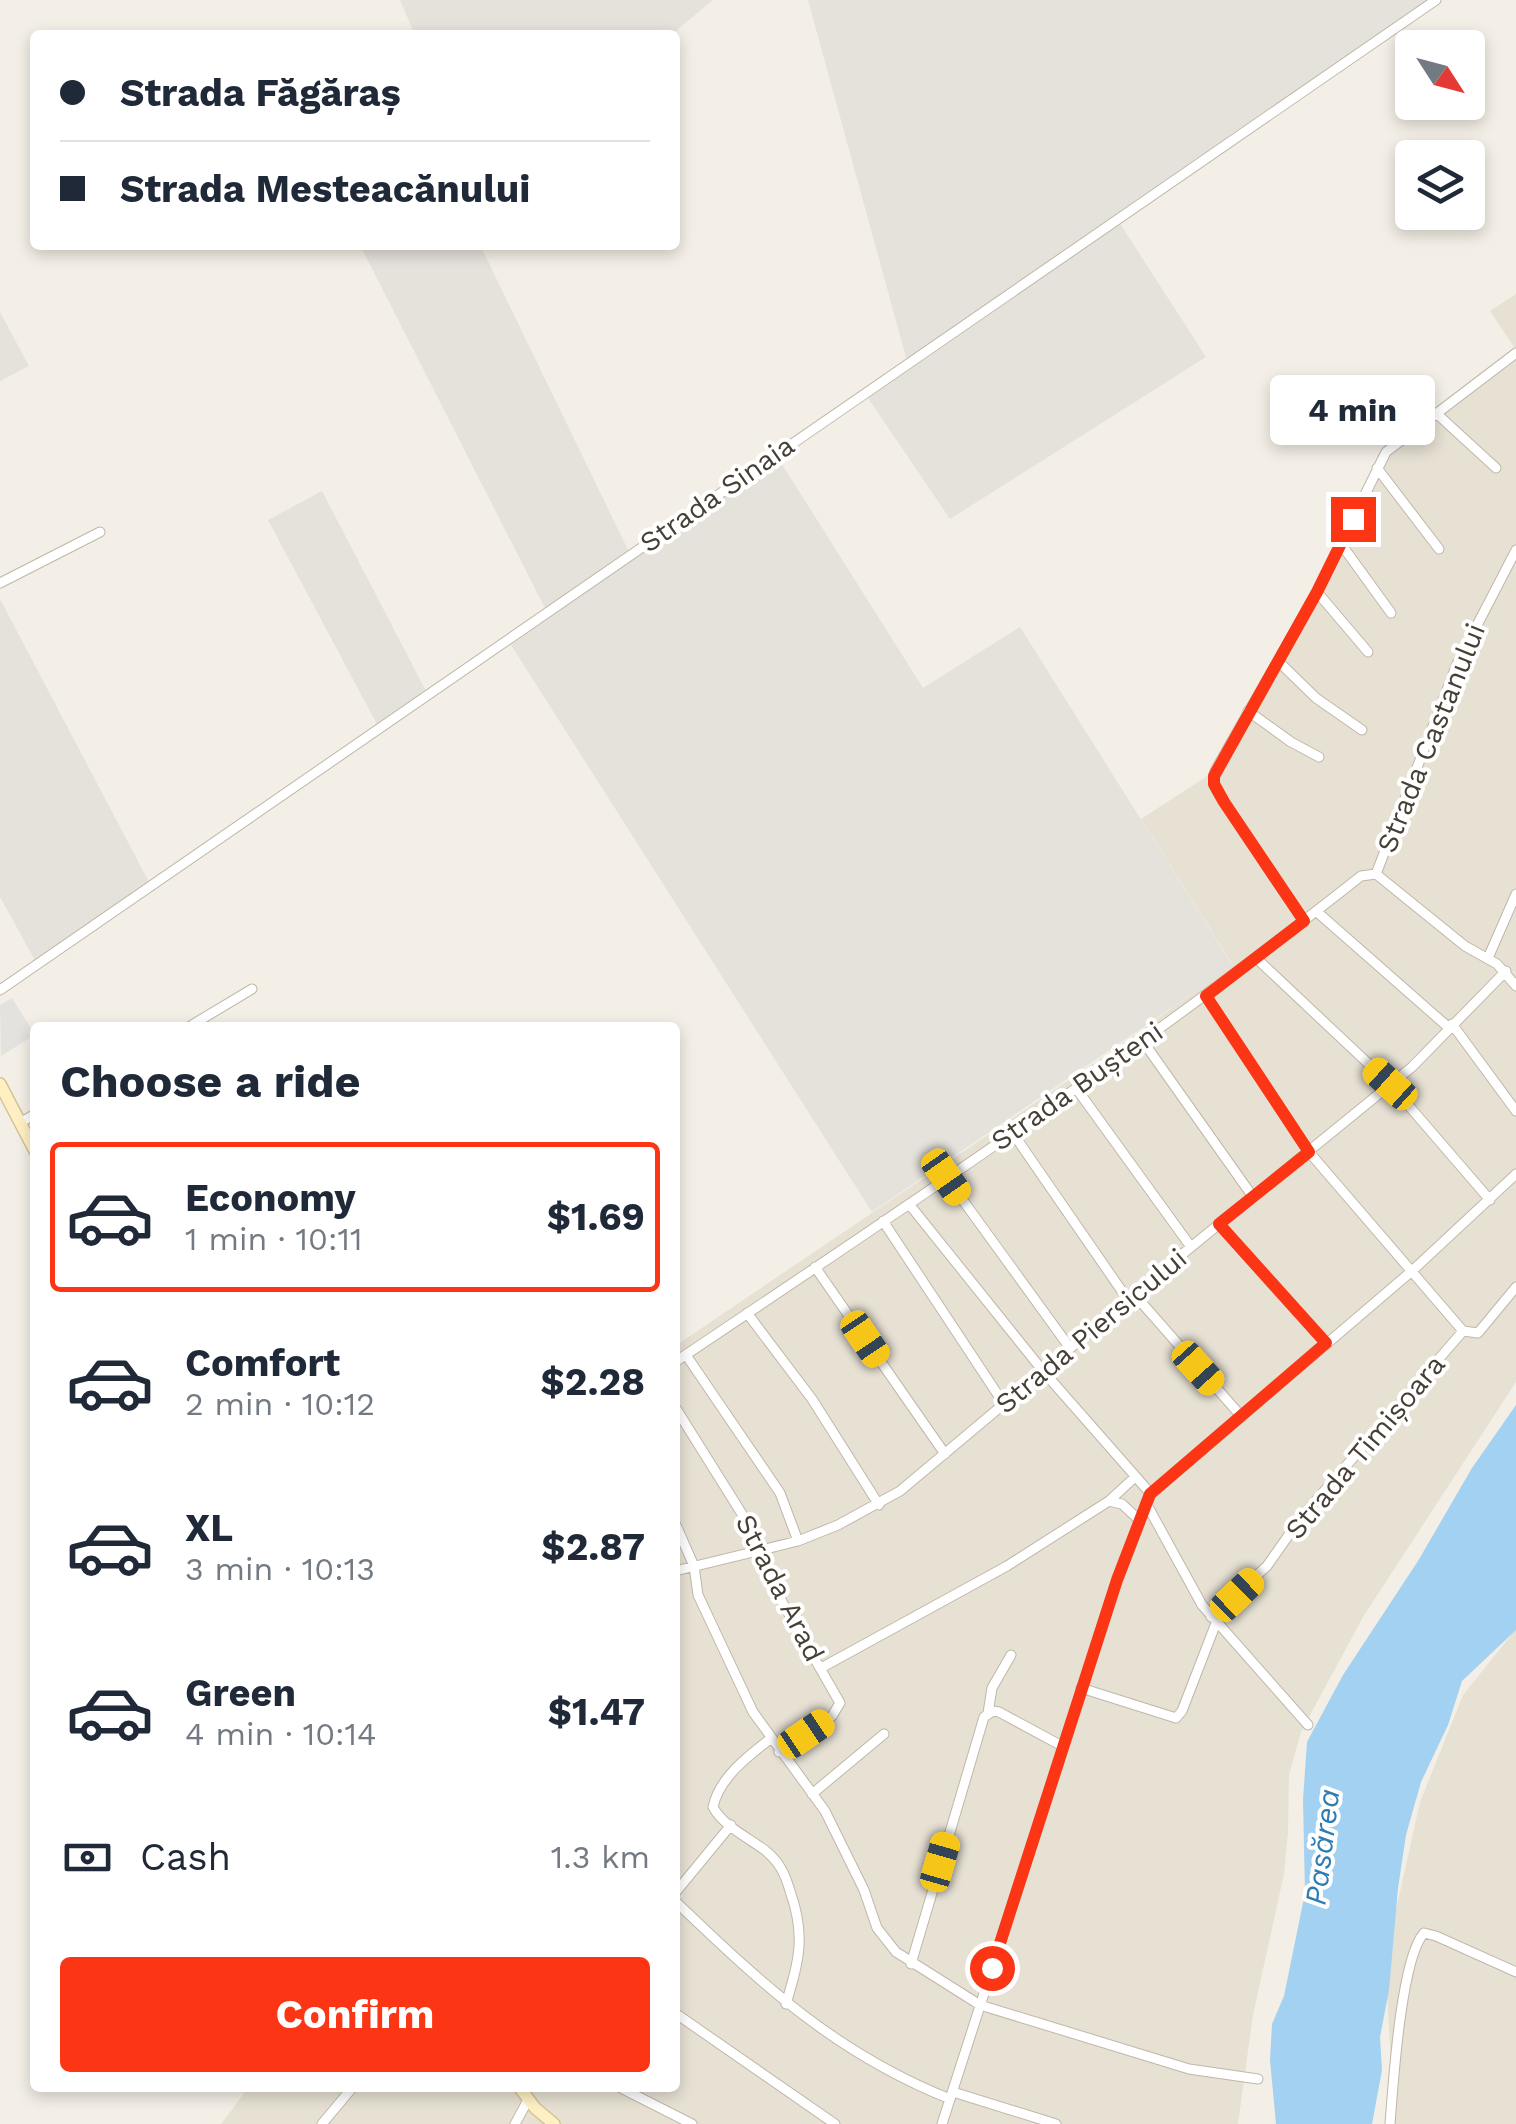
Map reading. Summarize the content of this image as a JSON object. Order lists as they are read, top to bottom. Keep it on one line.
{"streets":{"street":["Strada Sinaia","Strada Castanului","Strada Bușteni","Strada Piersicului","Strada Timișoara","Strada Arad"]},"crossings":[["Strada Castanului","Strada Bușteni"],["Strada Castanului","Strada Piersicului"],["Strada Bușteni","Strada Timișoara"],["Strada Piersicului","Strada Timișoara"],["Strada Piersicului","Strada Arad"]],"water":["Pasărea"],"north":"bottom right","page":{"banner":["Strada Făgăraș","Strada Mesteacănului"],"bubble":"4 min","heading":"Choose a ride","list":[{"name":"Economy","note":"1 min · 10:11","value":"$1.69"},{"name":"Comfort","note":"2 min · 10:12","value":"$2.28"},{"name":"XL","note":"3 min · 10:13","value":"$2.87"},{"name":"Green","note":"4 min · 10:14","value":"$1.47"}],"pay":["Cash","1.3 km"],"buttons":"Confirm"}}
